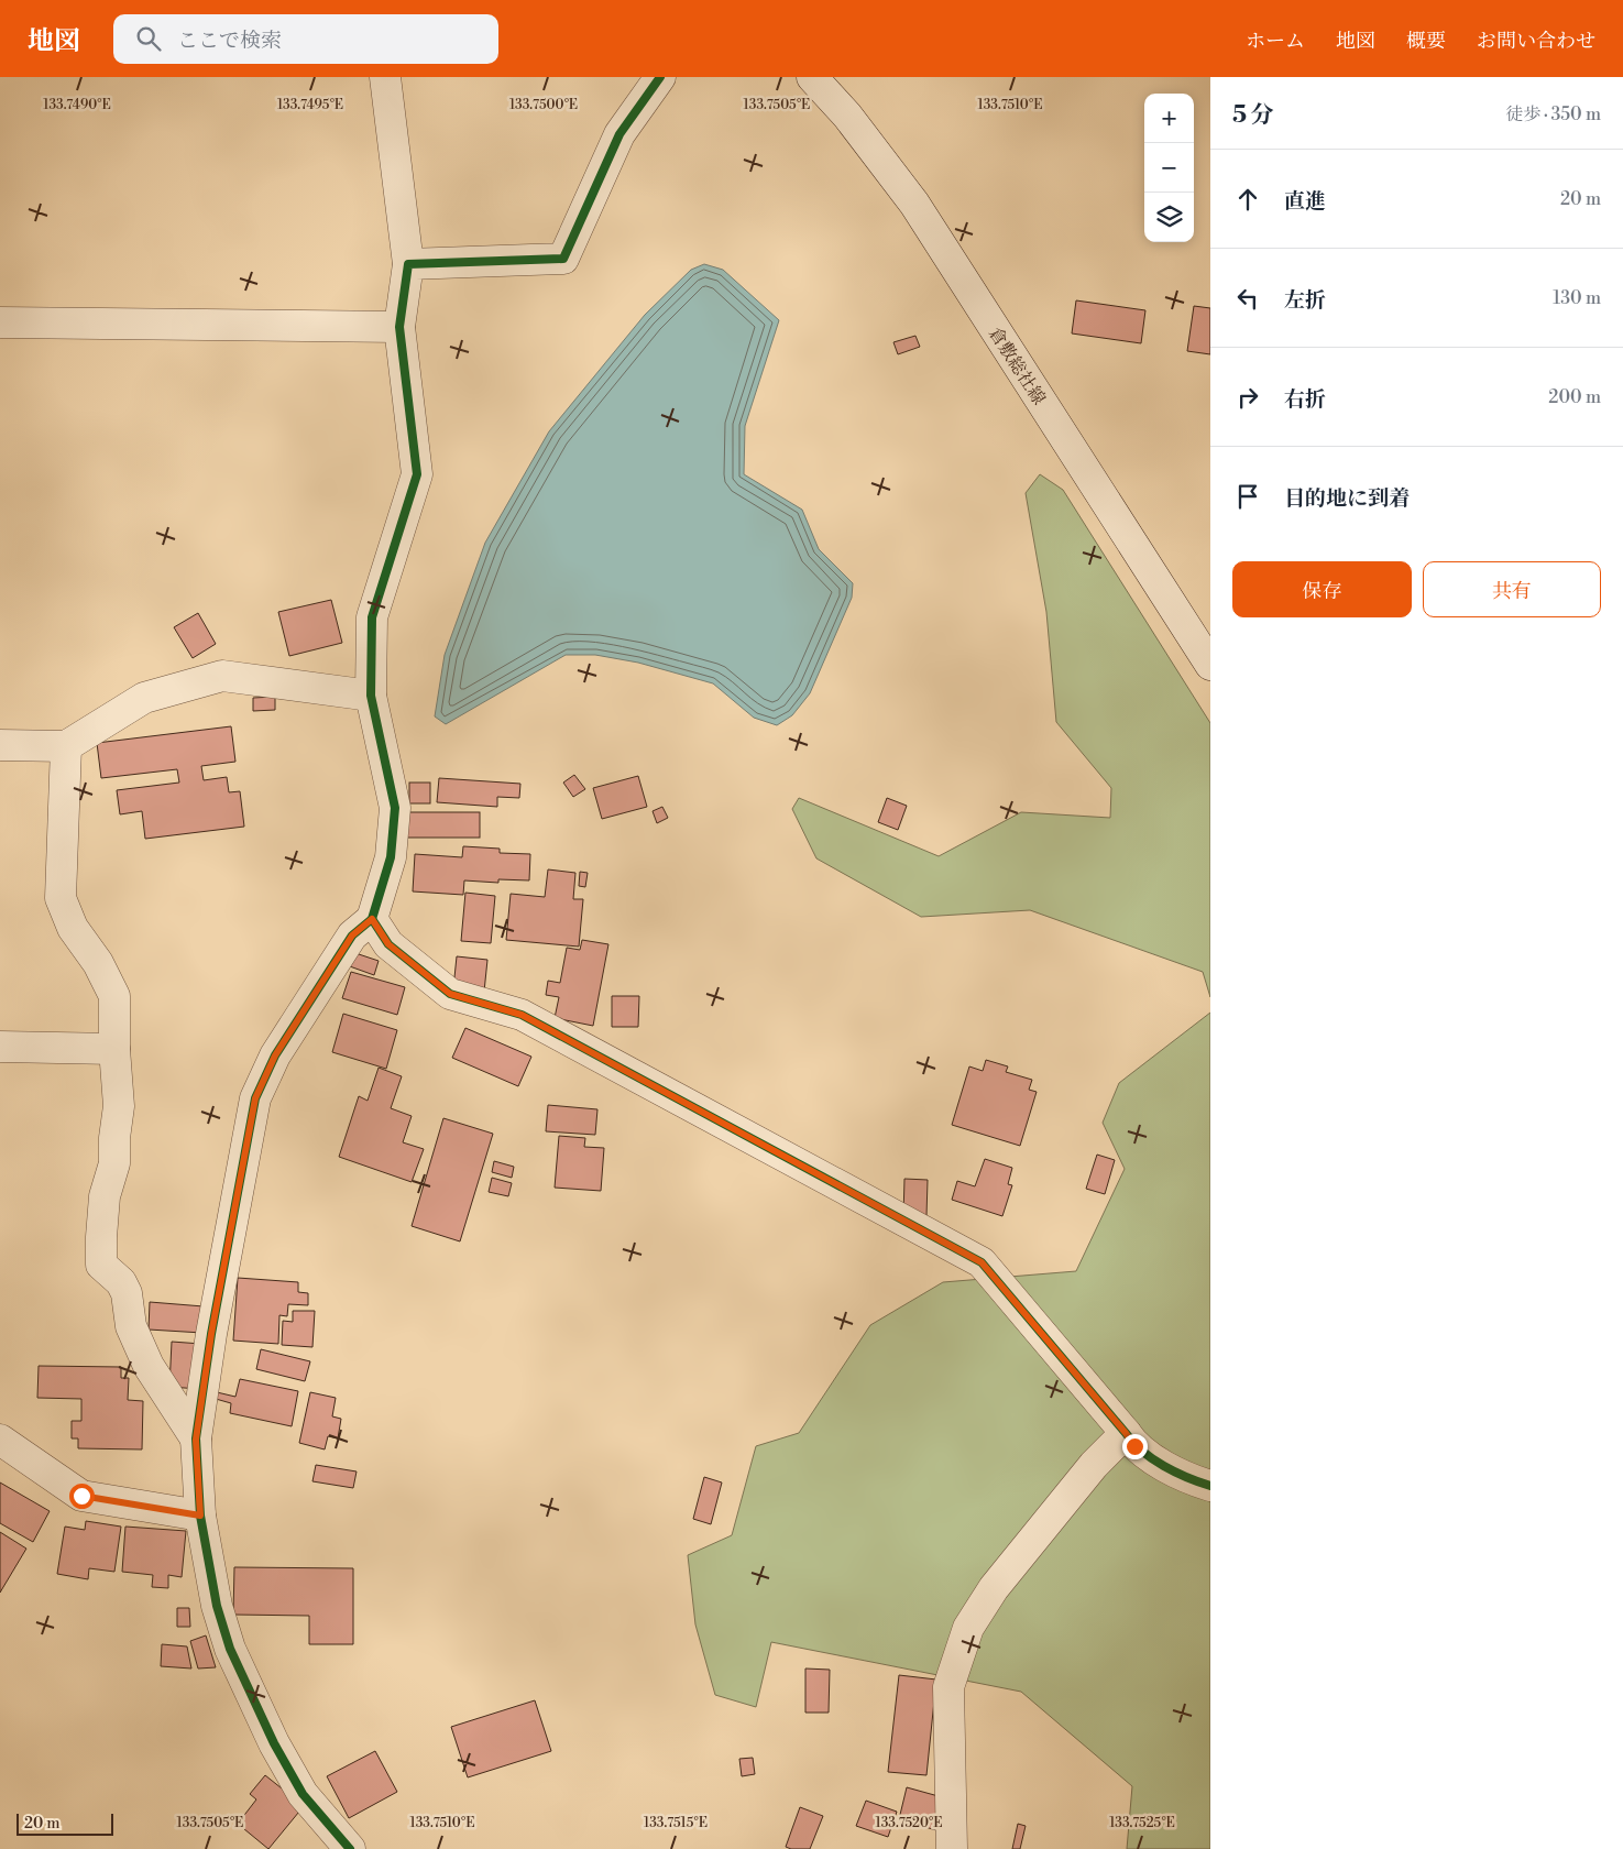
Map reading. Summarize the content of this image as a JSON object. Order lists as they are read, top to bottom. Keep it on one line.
{"streets":{"street":["倉敷総社線"]},"scale_bar":"20 m","page":{"header":"地図","search":"ここで検索","nav":["ホーム","地図","概要","お問い合わせ"],"heading":["5 分","徒歩 · 350 m"],"map_buttons":["+","−"],"list":[["直進","20 m"],["左折","130 m"],["右折","200 m"],"目的地に到着"],"buttons":["保存","共有"],"scale":"20 m"},"coordinates":["133.7490°E","133.7495°E","133.7500°E","133.7505°E","133.7510°E","133.7515°E","133.7520°E","133.7525°E"]}
